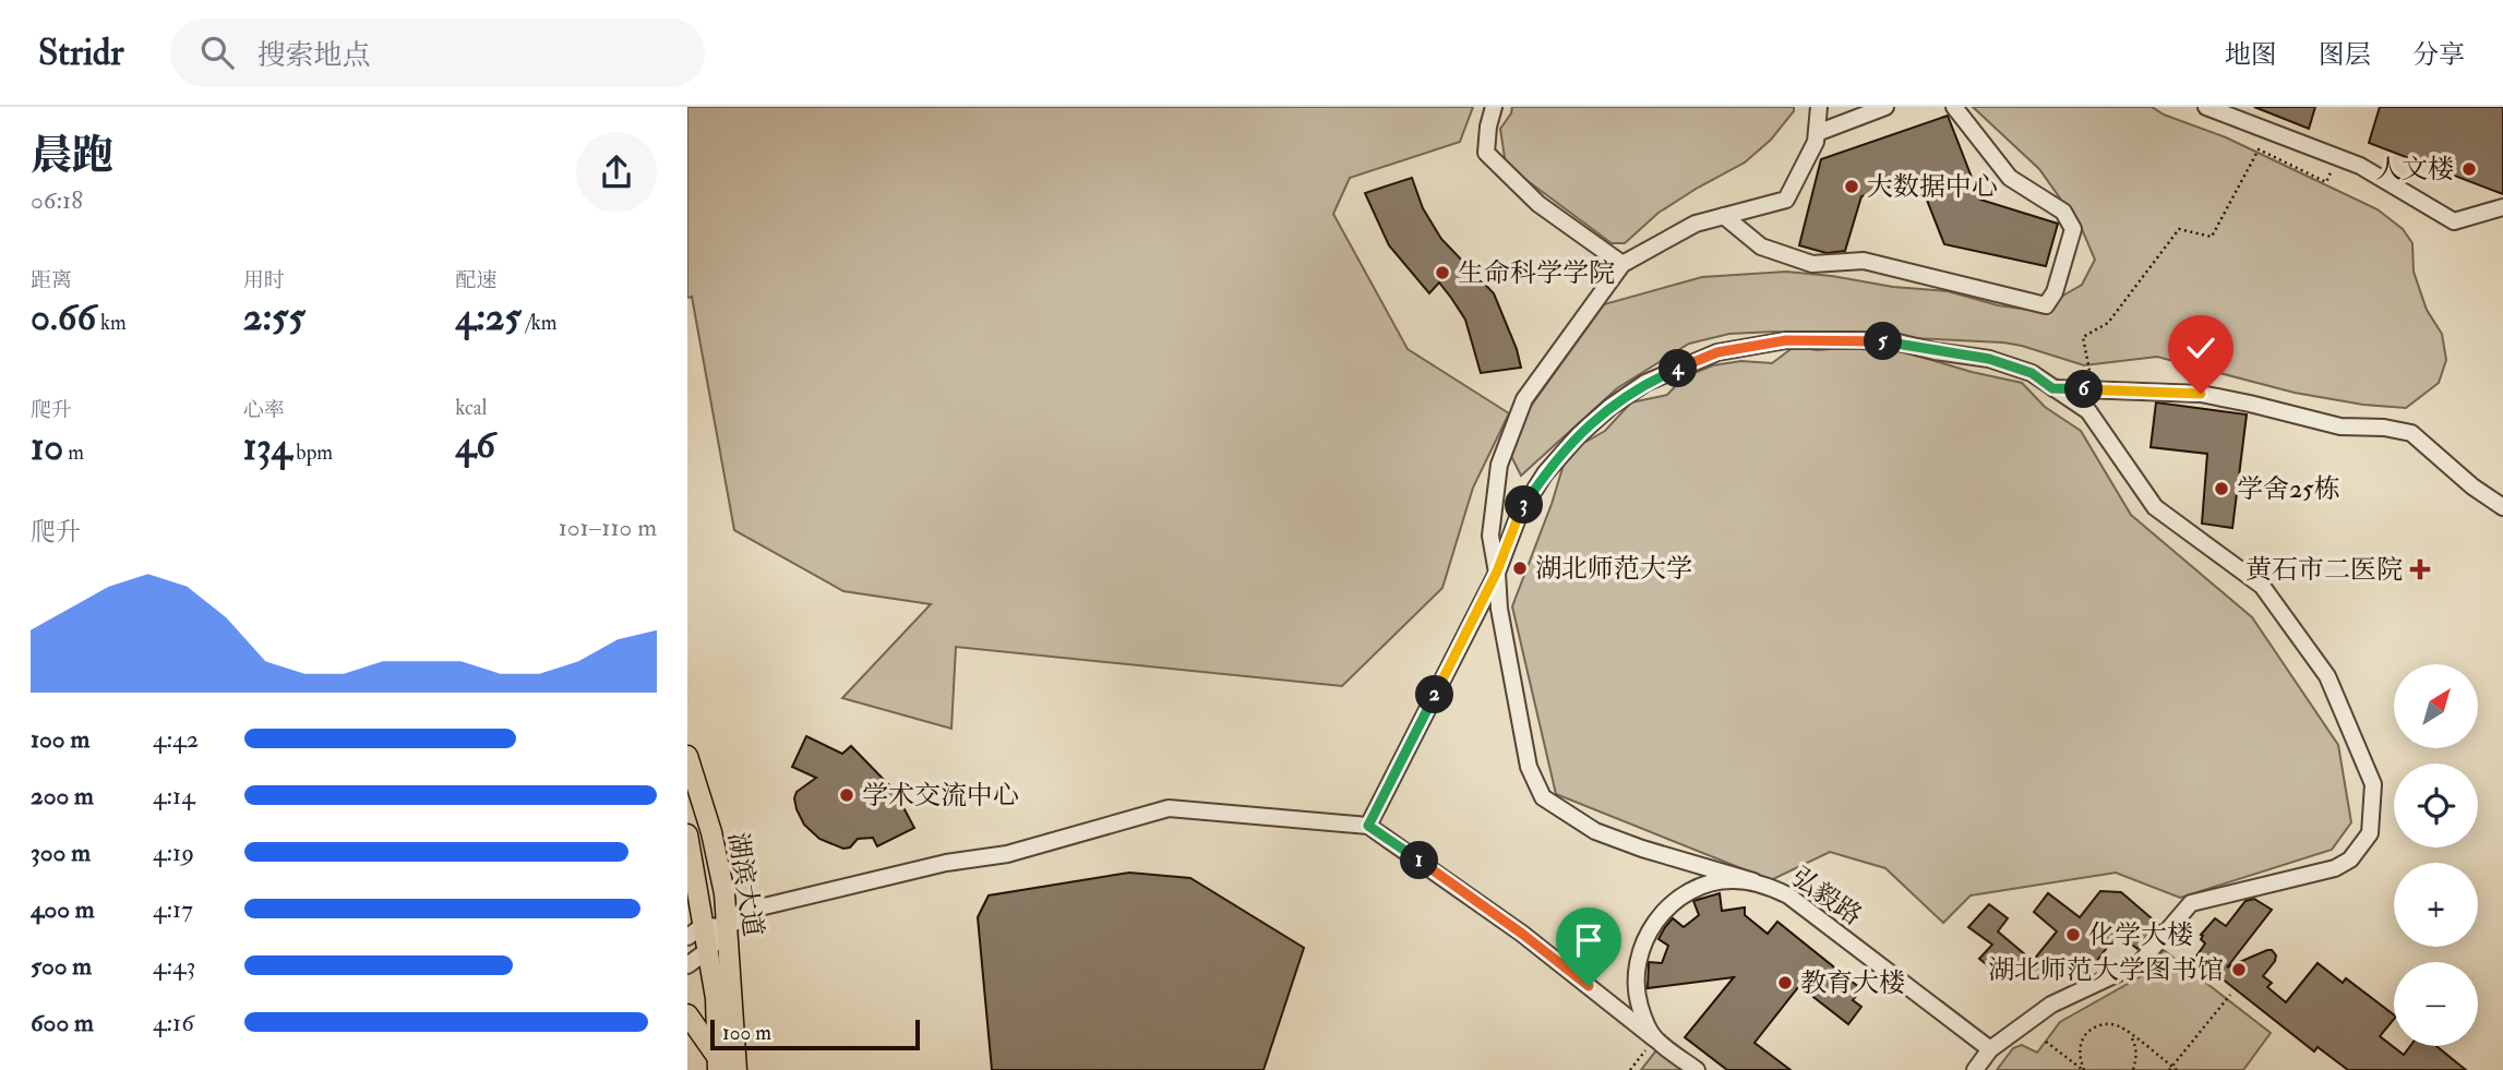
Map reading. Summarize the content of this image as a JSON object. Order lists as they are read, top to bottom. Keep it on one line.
{"streets":{"main road":["湖滨大道"],"street":["弘毅路"]},"places":{"other":["人文楼","大数据中心","生命科学学院","学舍25栋","湖北师范大学","学术交流中心","化学大楼","湖北师范大学图书馆","教育大楼"],"health":["黄石市二医院"]},"scale_bar":"100 m","north":"top right","page":{"header":"Stridr","search":"搜索地点","nav":["地图","图层","分享"],"heading":["晨跑","06:18"],"stats":[["距离","0.66 km"],["用时","2:55"],["配速","4:25 /km"],["爬升","10 m"],["心率","134 bpm"],["kcal","46"]],"pins":["5","4","6","3","2","1"],"chart":["爬升","101–110 m"],"map_buttons":["+","−"],"list":[{"name":"100 m","note":"4:42"},{"name":"200 m","note":"4:14"},{"name":"300 m","note":"4:19"},{"name":"400 m","note":"4:17"},{"name":"500 m","note":"4:43"},{"name":"600 m","note":"4:16"}],"scale":"100 m"}}
